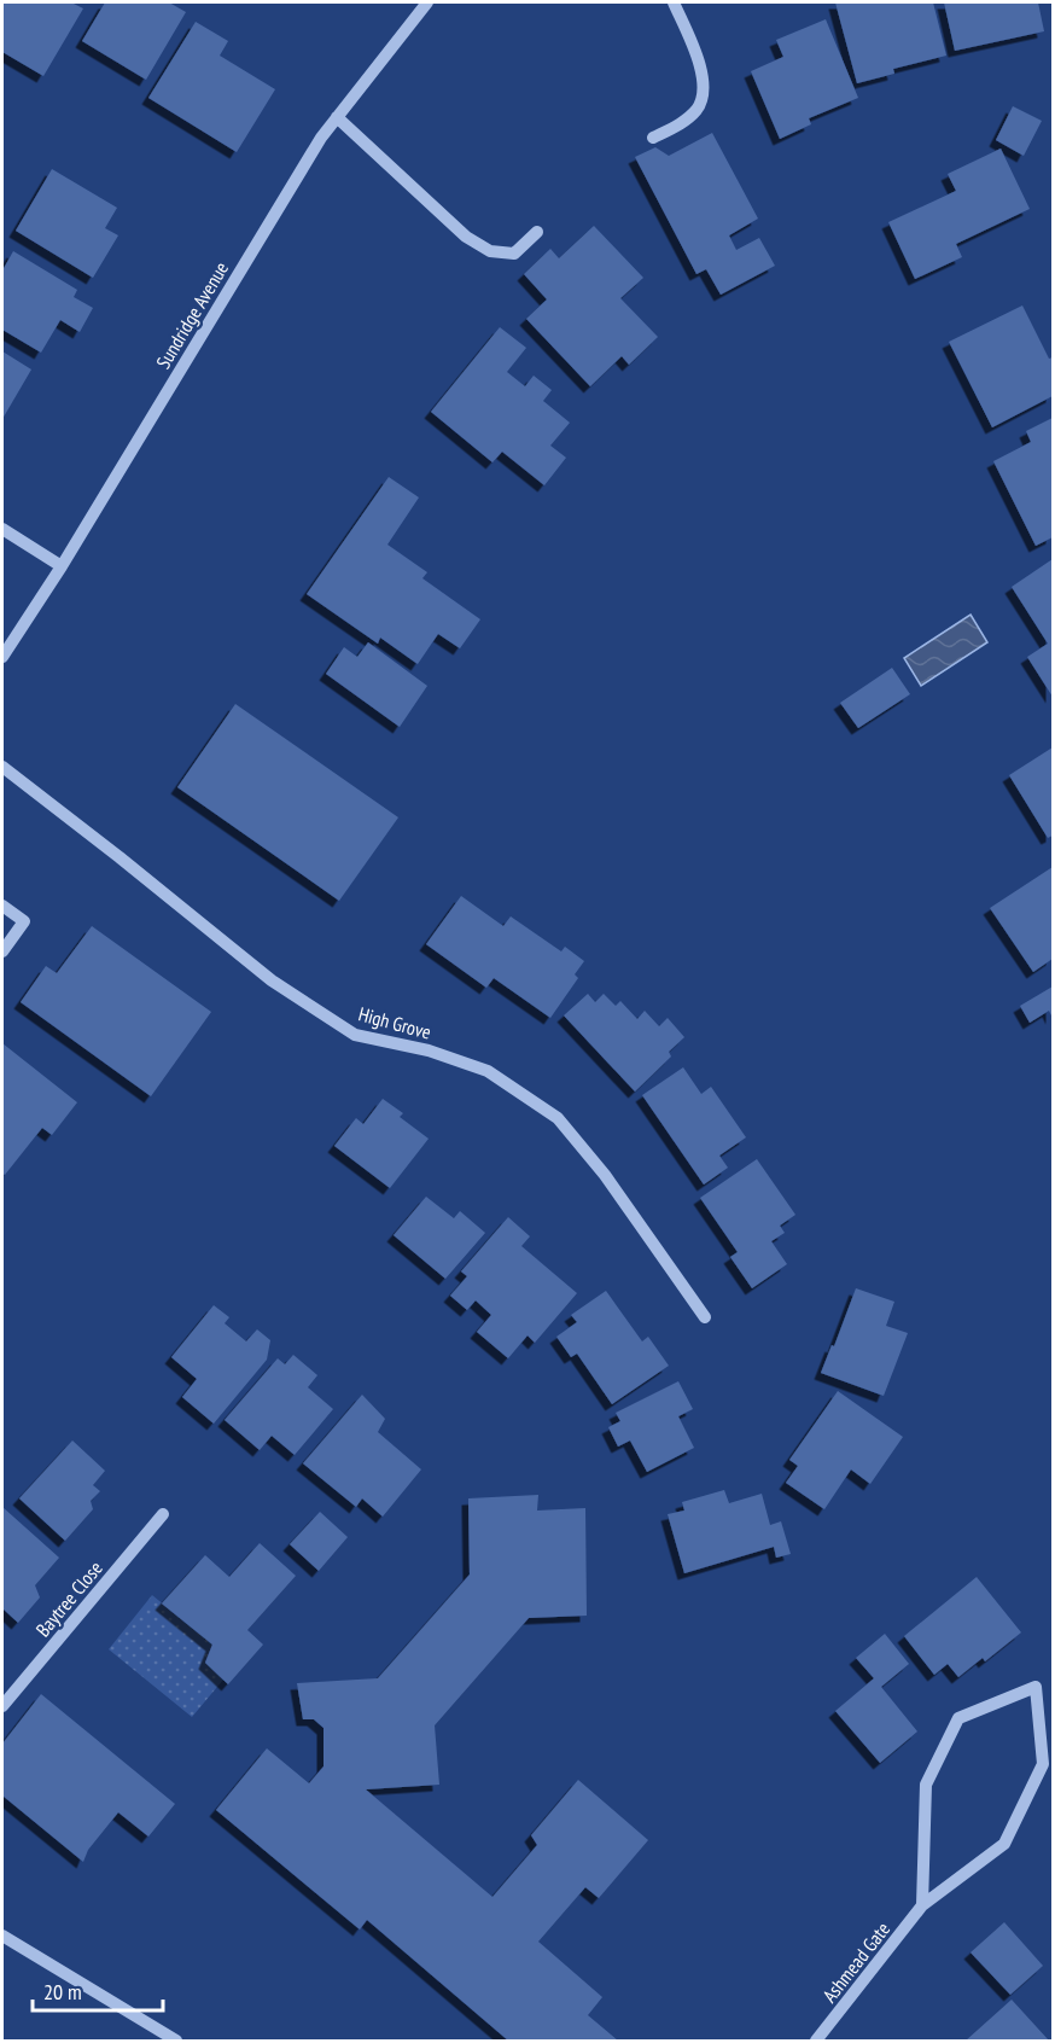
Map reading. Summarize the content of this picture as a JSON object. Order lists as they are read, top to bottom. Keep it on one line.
{"streets":{"street":["Sundridge Avenue","High Grove","Baytree Close","Ashmead Gate"]},"scale_bar":"20 m"}
